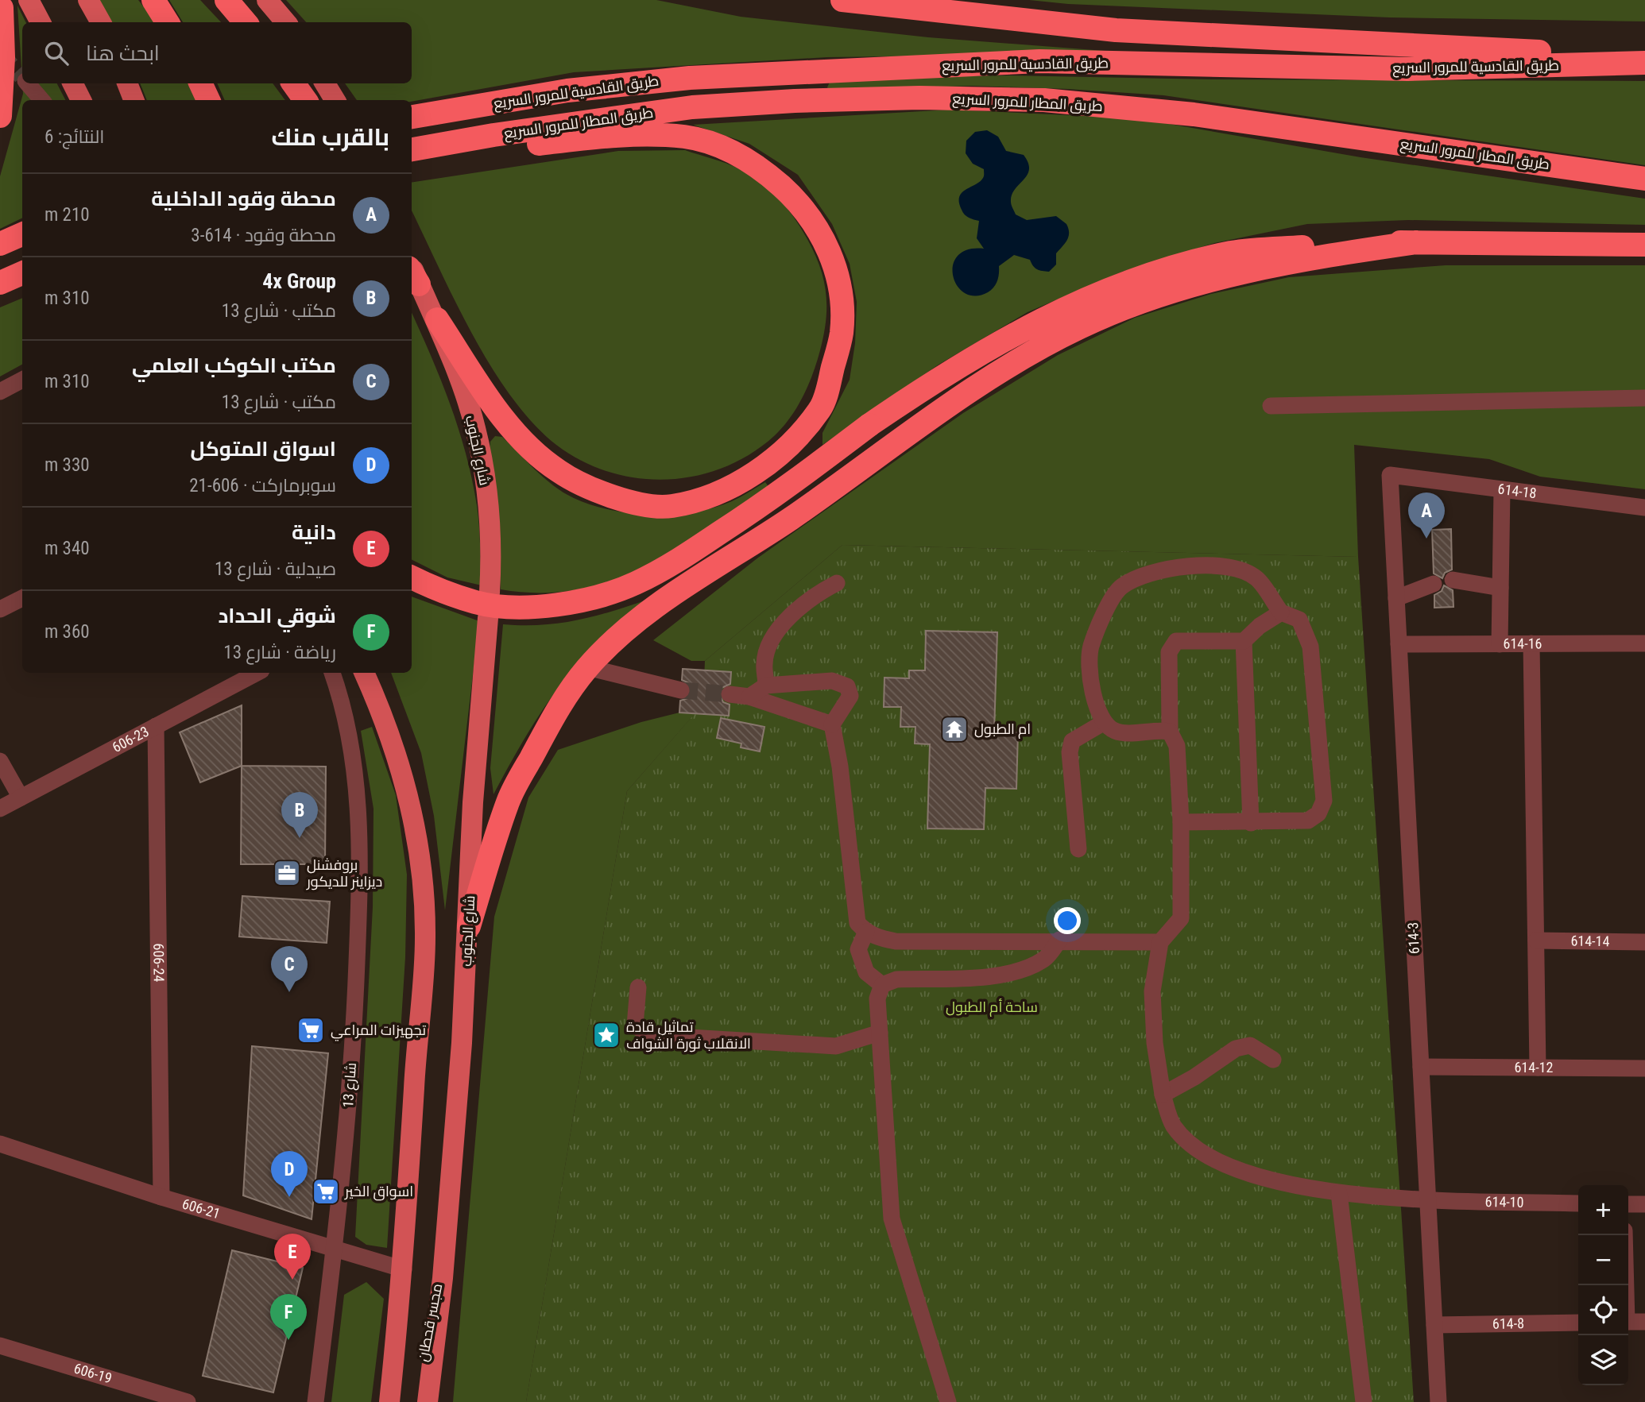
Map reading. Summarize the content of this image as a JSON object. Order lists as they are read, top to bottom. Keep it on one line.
{"streets":{"highway":["طريق القادسية للمرور السريع","طريق المطار للمرور السريع"],"main road":["شارع الجنوب","مجسر قحطان"],"street":["614-18","614-16","606-23","614-3","614-14","606-24","614-12","شارع 13","614-10","606-21","614-8","606-19"]},"crossings":[["شارع الجنوب","مجسر قحطان"],["614-18","614-3"],["614-16","614-3"],["606-23","606-24"],["614-3","614-12"],["614-3","614-10"],["614-3","614-8"],["606-24","606-21"],["شارع 13","606-21"]],"parks":["ساحة أم الطبول"],"places":{"temple":["ام الطبول"],"office":["بروفشنل ديزاينر للديكور"],"supermarket":["تجهيزات المراعي","اسواق الخير"],"place":["تماثيل قادة الانقلاب ثورة الشواف"]},"page":{"search":"ابحث هنا","heading":["بالقرب منك","النتائج: 6"],"list":[{"mark":"A","name":"محطة وقود الداخلية","note":"محطة وقود · 614-3","value":"210 m"},{"mark":"B","name":"4x Group","note":"مكتب · شارع 13","value":"310 m"},{"mark":"C","name":"مكتب الكوكب العلمي","note":"مكتب · شارع 13","value":"310 m"},{"mark":"D","name":"اسواق المتوكل","note":"سوبرماركت · 606-21","value":"330 m"},{"mark":"E","name":"دانية","note":"صيدلية · شارع 13","value":"340 m"},{"mark":"F","name":"شوقي الحداد","note":"رياضة · شارع 13","value":"360 m"}],"pins":["A","B","C","D","E","F"],"map_buttons":["+","−"]}}
